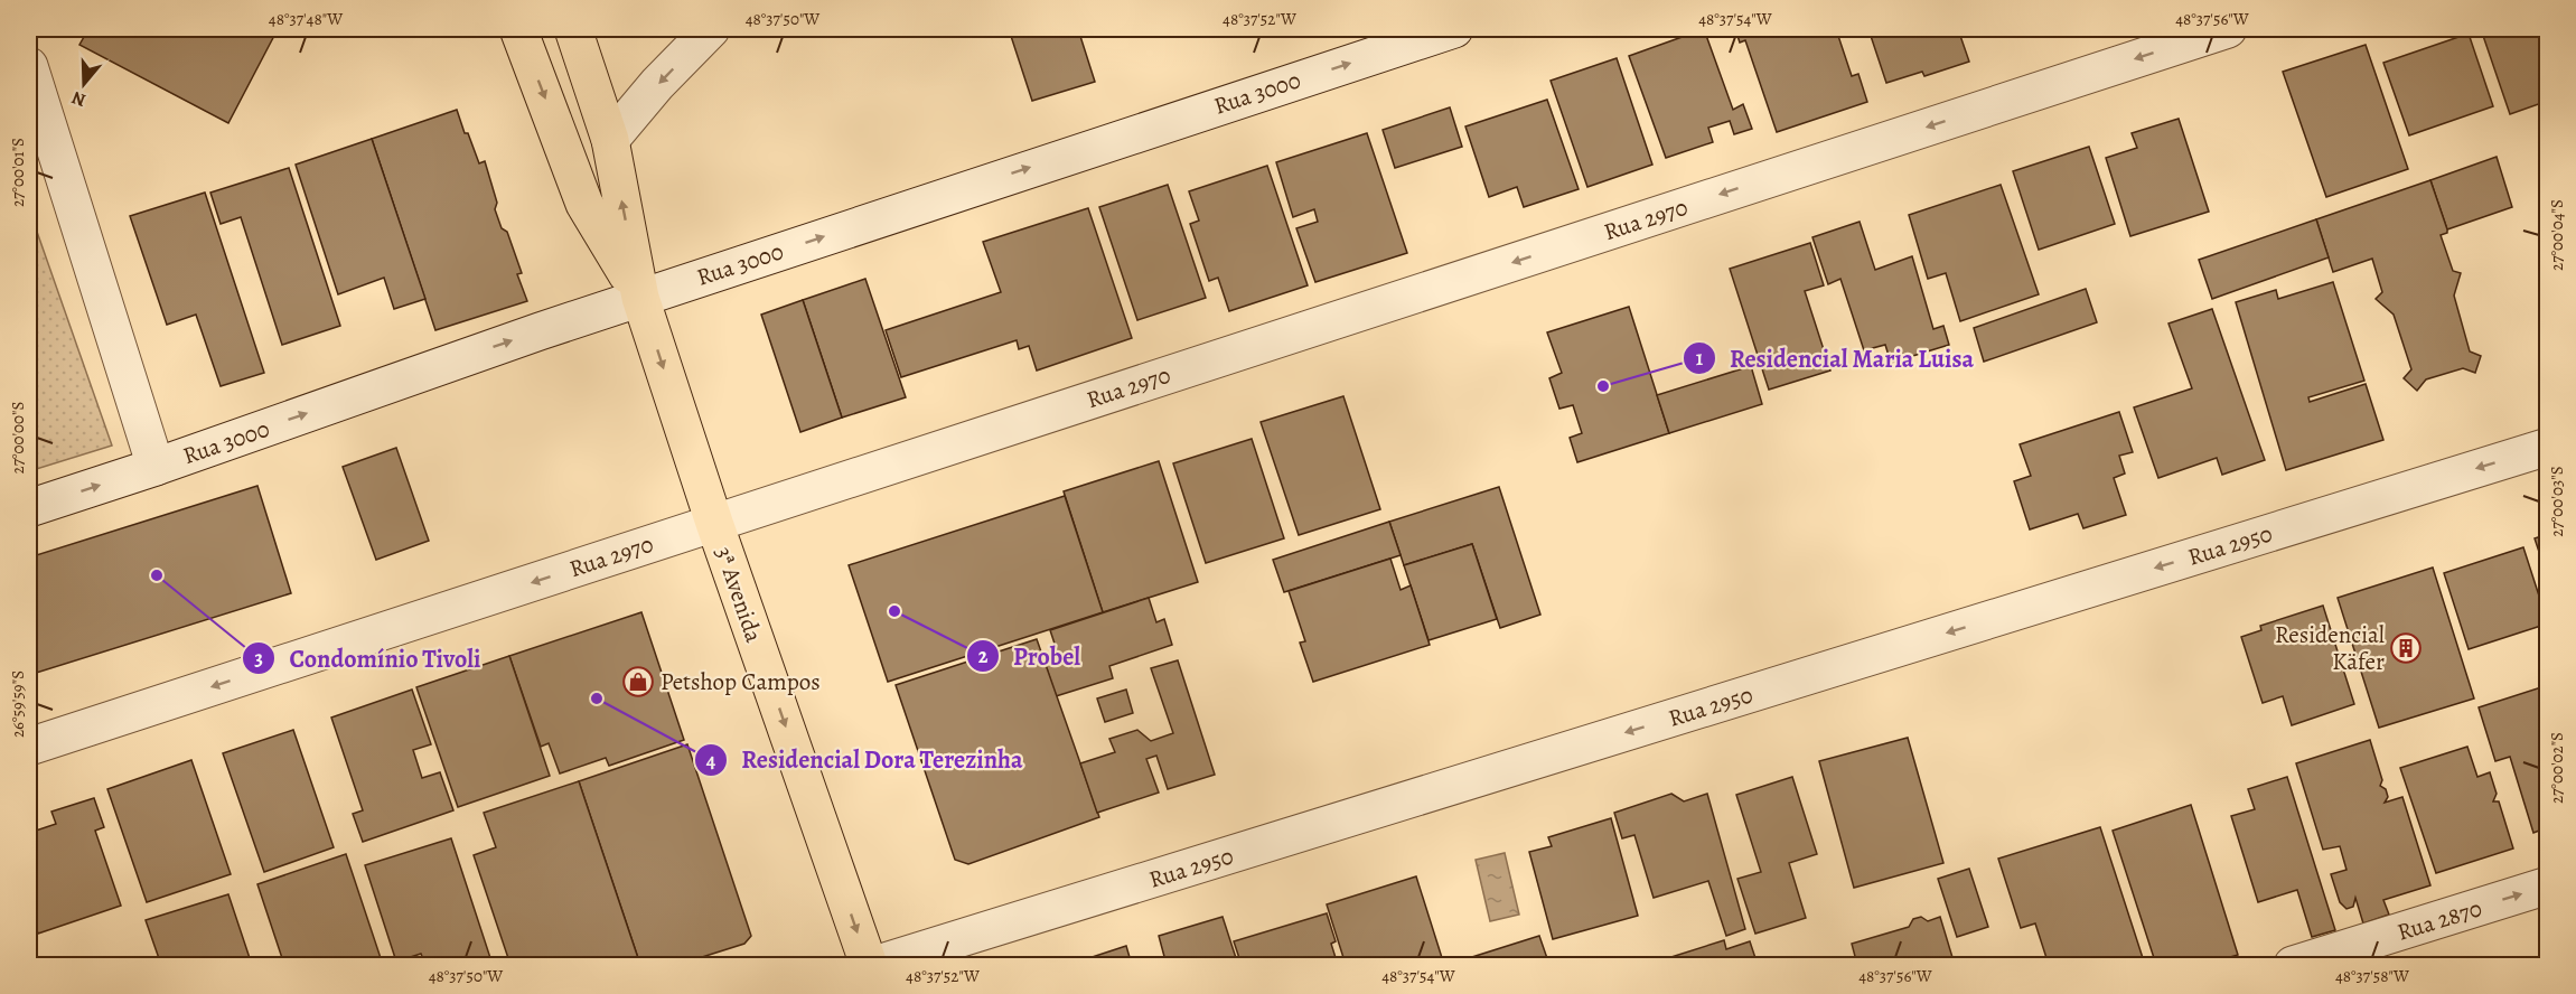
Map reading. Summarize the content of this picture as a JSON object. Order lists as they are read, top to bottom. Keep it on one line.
{"streets":{"main road":["3ª Avenida"],"street":["Rua 3000","Rua 2970","Rua 2950","Rua 2870"]},"crossings":[["Rua 3000","3ª Avenida"],["Rua 2970","3ª Avenida"]],"one_way":["Rua 3000","Rua 2970","Rua 2950","Rua 2870"],"places":{"other":["Residencial Maria Luisa","Condomínio Tivoli","Probel","Residencial Dora Terezinha"],"building":["Residencial Käfer"],"shop":["Petshop Campos"]},"north":"bottom","coordinates":["48°37'48\"W","48°37'50\"W","48°37'52\"W","48°37'54\"W","48°37'56\"W","27°00'01\"S","27°00'04\"S","27°00'00\"S","27°00'03\"S","26°59'59\"S","27°00'02\"S","48°37'58\"W"]}
